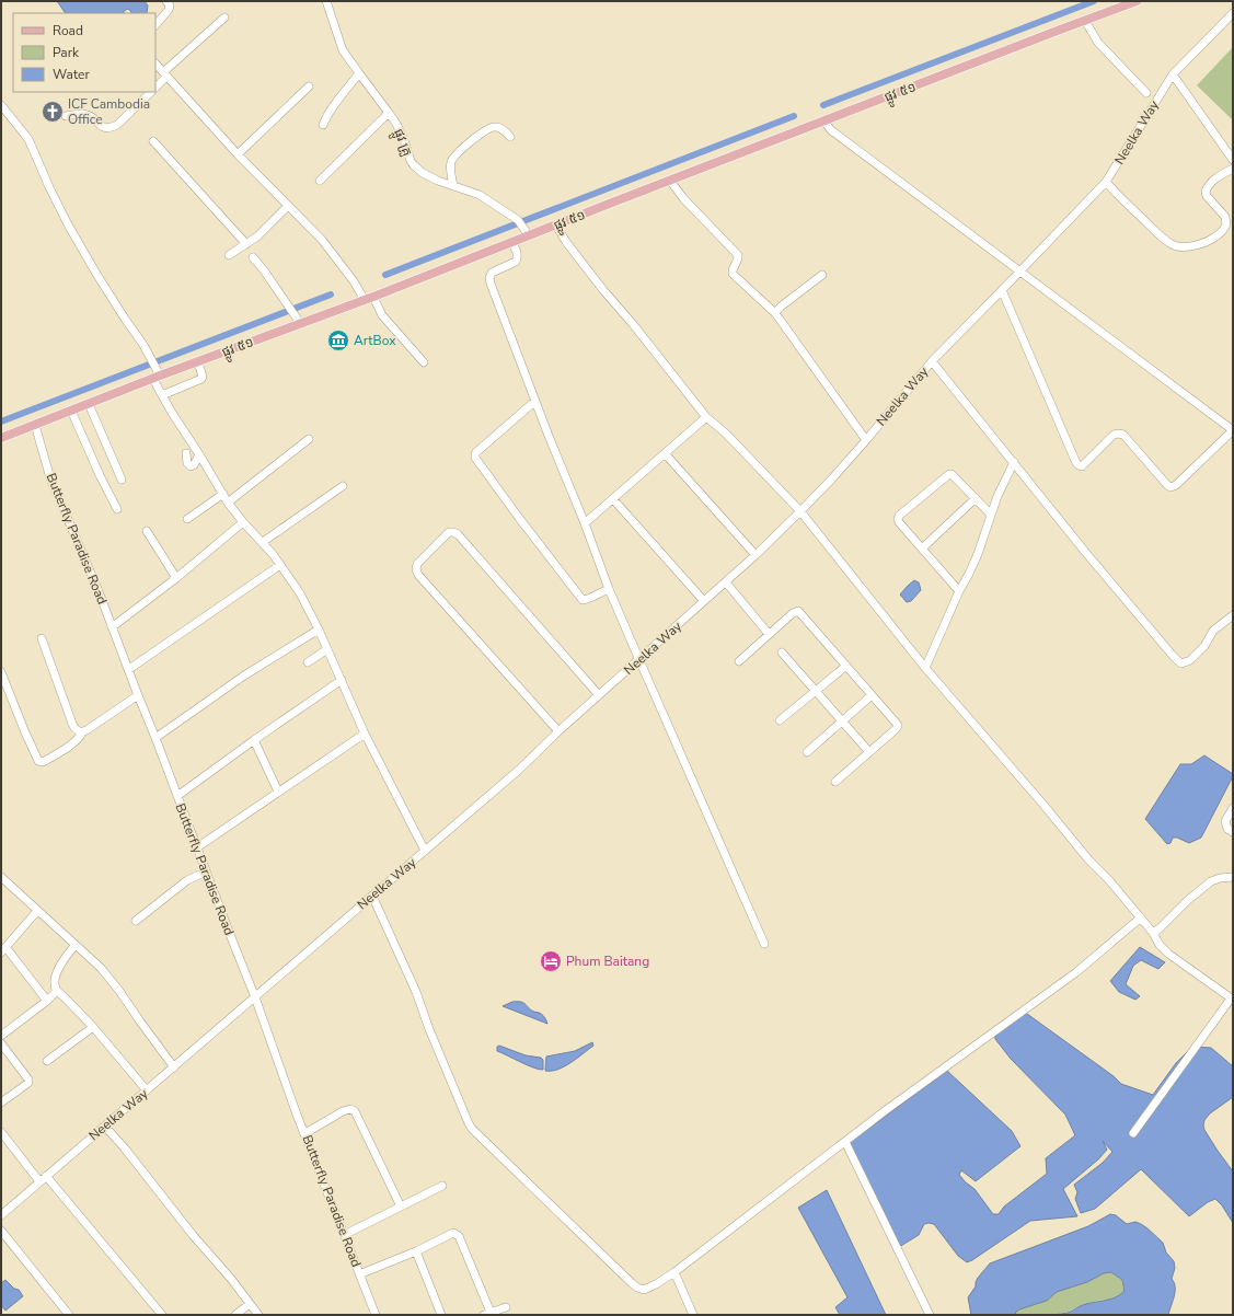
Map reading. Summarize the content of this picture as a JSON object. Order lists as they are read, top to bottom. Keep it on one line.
{"streets":{"main road":["ផ្លូវ ៥១"],"street":["Neelka Way","ផ្លូវ គ្រូ","Butterfly Paradise Road"]},"crossings":[["ផ្លូវ ៥១","ផ្លូវ គ្រូ"],["ផ្លូវ ៥១","Butterfly Paradise Road"],["Neelka Way","Butterfly Paradise Road"]],"places":{"church":["ICF Cambodia Office"],"museum":["ArtBox"],"hotel":["Phum Baitang"]},"legend":["Road","Park","Water"]}
